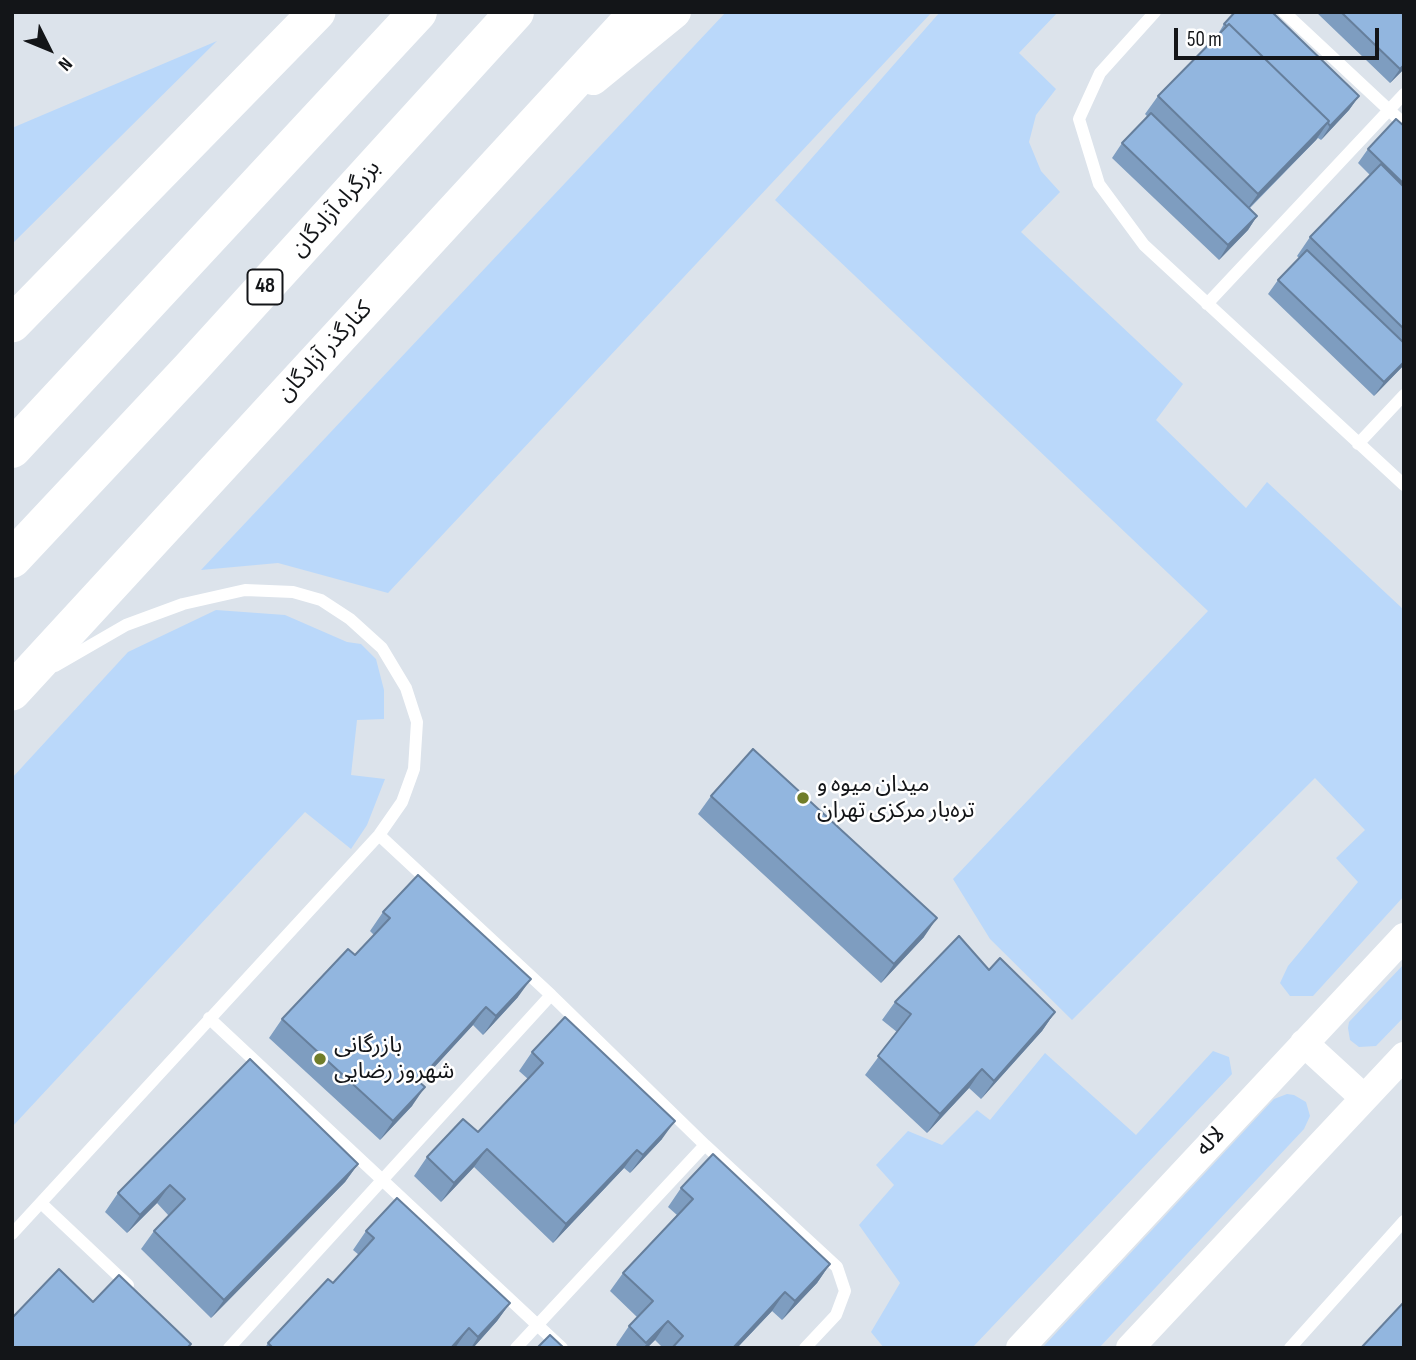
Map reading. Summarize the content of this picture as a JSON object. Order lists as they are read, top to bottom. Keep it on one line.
{"streets":{"highway":["بزرگراه آزادگان","48"],"main road":["کنارگذر آزادگان"],"street":["لاله"]},"places":["میدان میوه و تره‌بار مرکزی تهران","بازرگانی شهروز رضایی"],"scale_bar":"50 m","north":"bottom right"}
